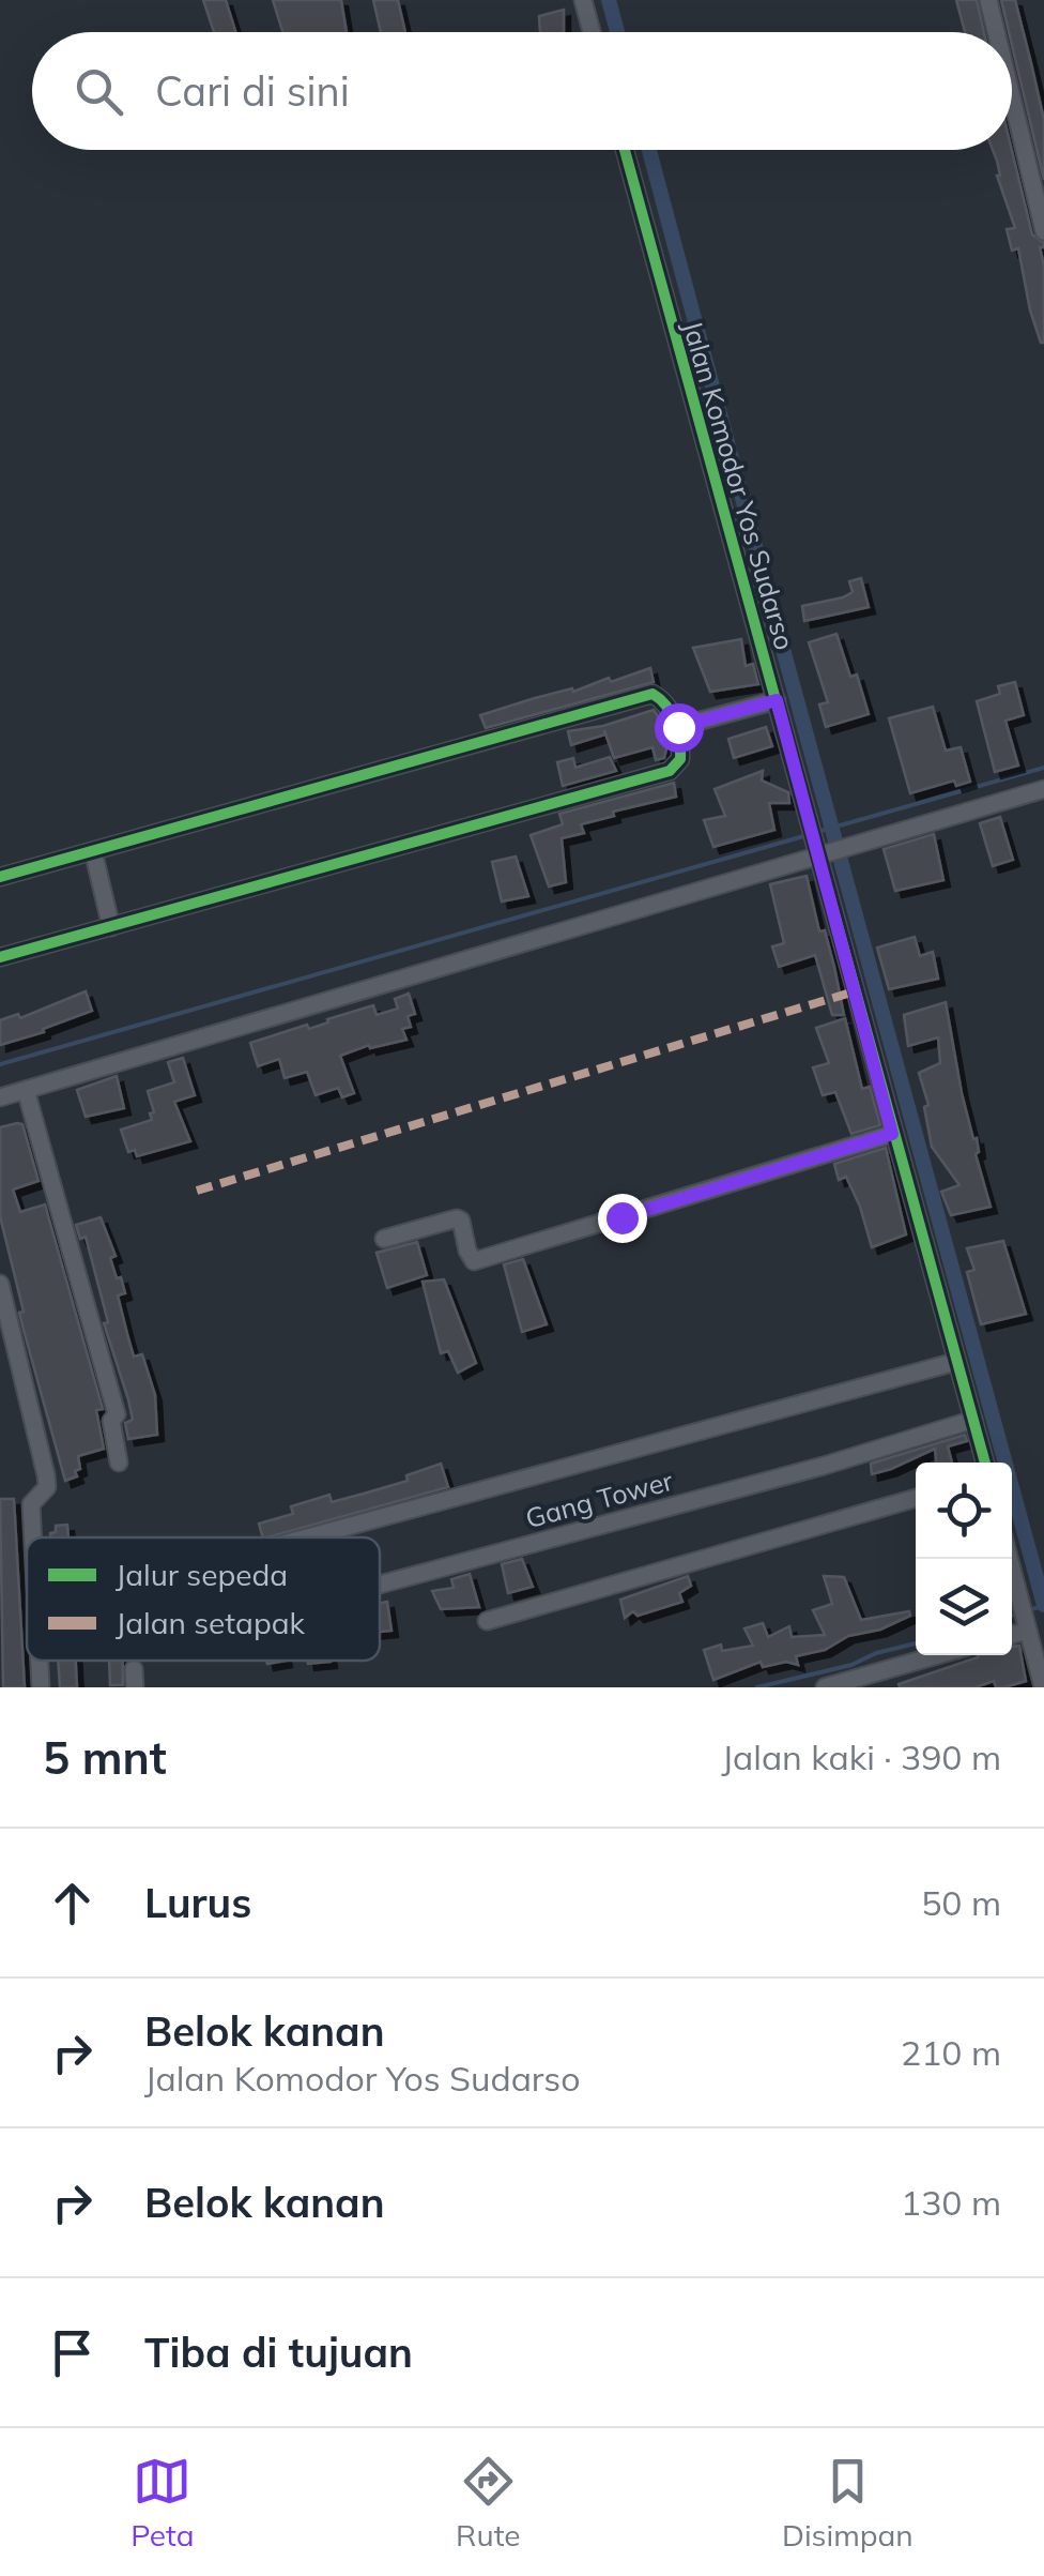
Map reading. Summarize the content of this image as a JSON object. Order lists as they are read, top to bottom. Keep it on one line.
{"streets":{"street":["Jalan Komodor Yos Sudarso","Gang Tower"]},"crossings":[["Jalan Komodor Yos Sudarso","Gang Tower"]],"legend":["Jalur sepeda","Jalan setapak"],"page":{"search":"Cari di sini","heading":["5 mnt","Jalan kaki · 390 m"],"list":[["Lurus","50 m"],["Belok kanan","Jalan Komodor Yos Sudarso","210 m"],["Belok kanan","130 m"],"Tiba di tujuan"],"nav":["Peta","Rute","Disimpan"]}}
